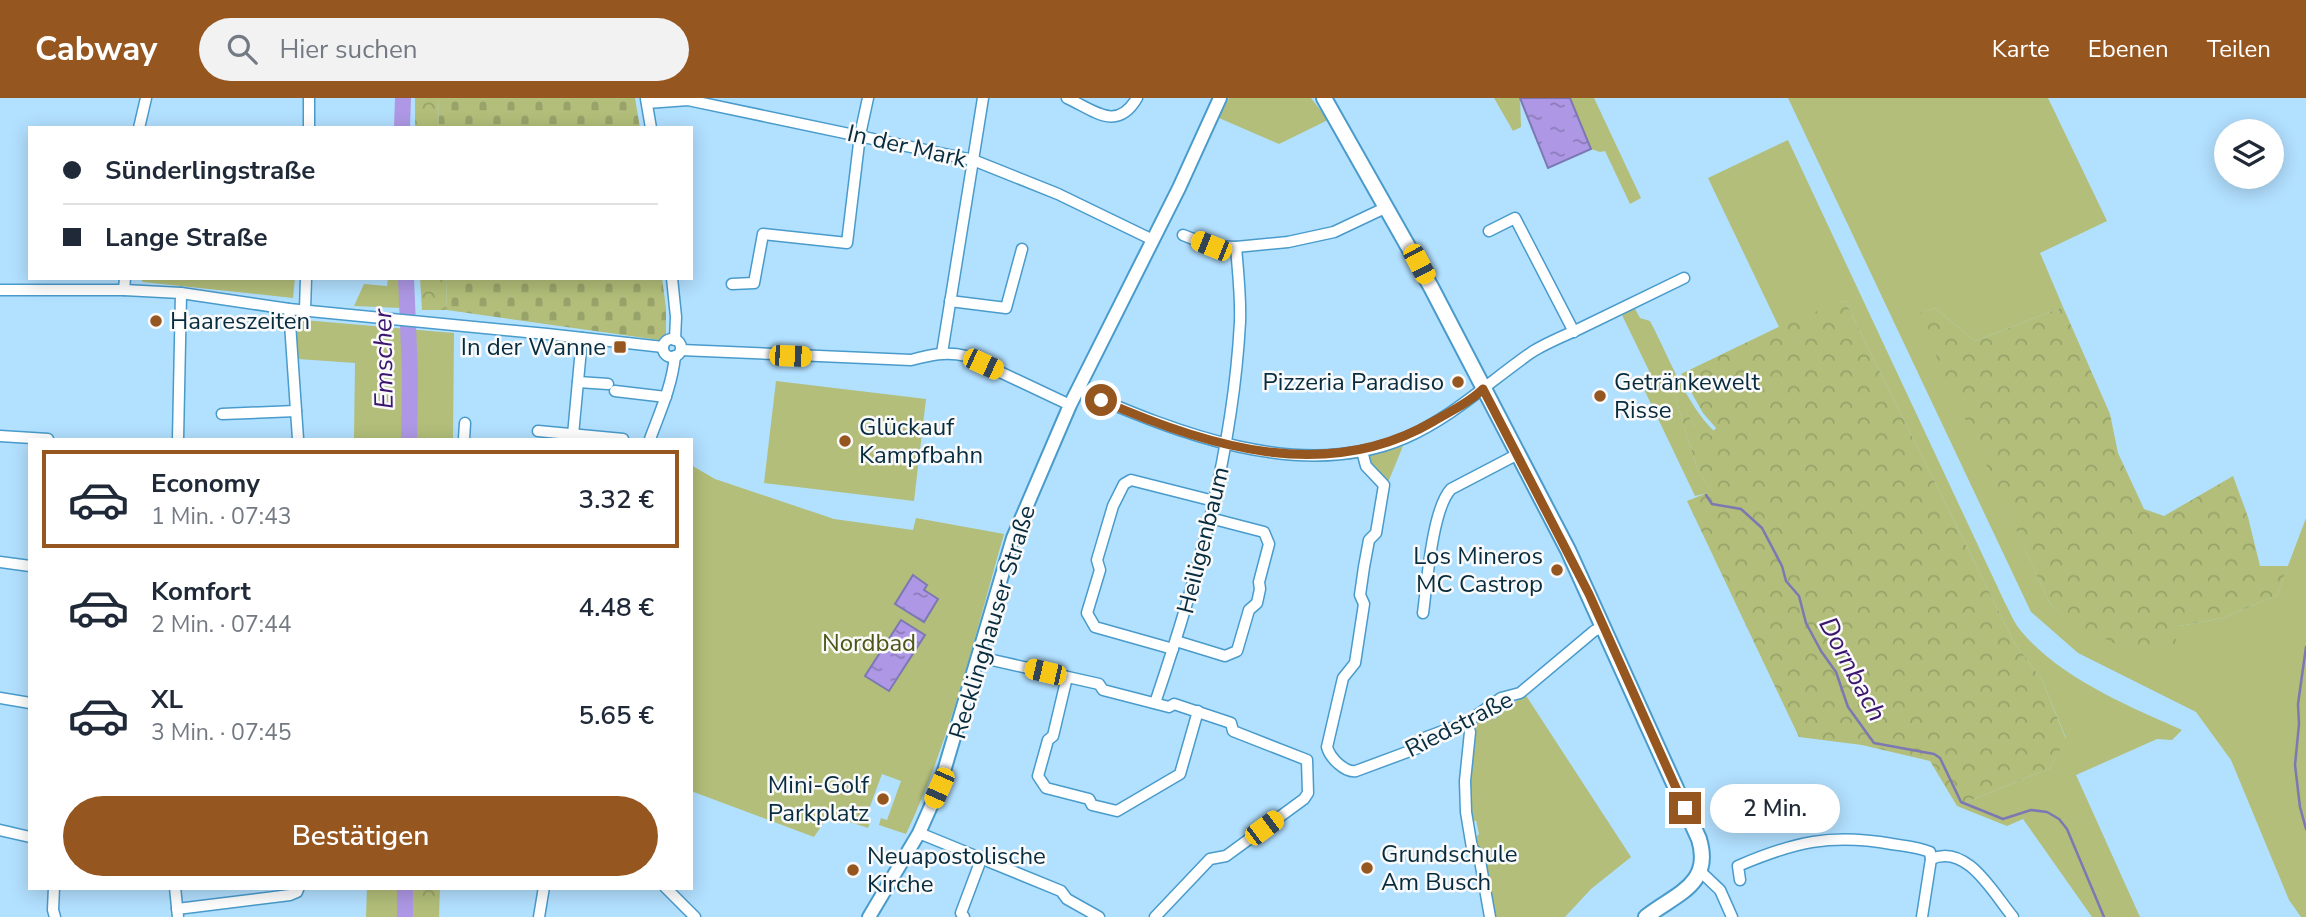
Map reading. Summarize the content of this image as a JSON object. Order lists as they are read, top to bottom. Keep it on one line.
{"streets":{"street":["In der Mark","Heiligenbaum","Recklinghauser Straße","Riedstraße"]},"crossings":[["In der Mark","Recklinghauser Straße"]],"water":["Emscher","Dornbach"],"parks":["Nordbad"],"places":{"other":["Haareszeiten","Pizzeria Paradiso","Getränkewelt Risse","Glückauf Kampfbahn","Los Mineros MC Castrop","Mini-Golf Parkplatz","Grundschule Am Busch","Neuapostolische Kirche"],"transit":["In der Wanne"]},"page":{"header":"Cabway","search":"Hier suchen","nav":["Karte","Ebenen","Teilen"],"banner":["Sünderlingstraße","Lange Straße"],"list":[{"name":"Economy","note":"1 Min. · 07:43","value":"3.32 €"},{"name":"Komfort","note":"2 Min. · 07:44","value":"4.48 €"},{"name":"XL","note":"3 Min. · 07:45","value":"5.65 €"}],"buttons":"Bestätigen","bubble":"2 Min."}}
